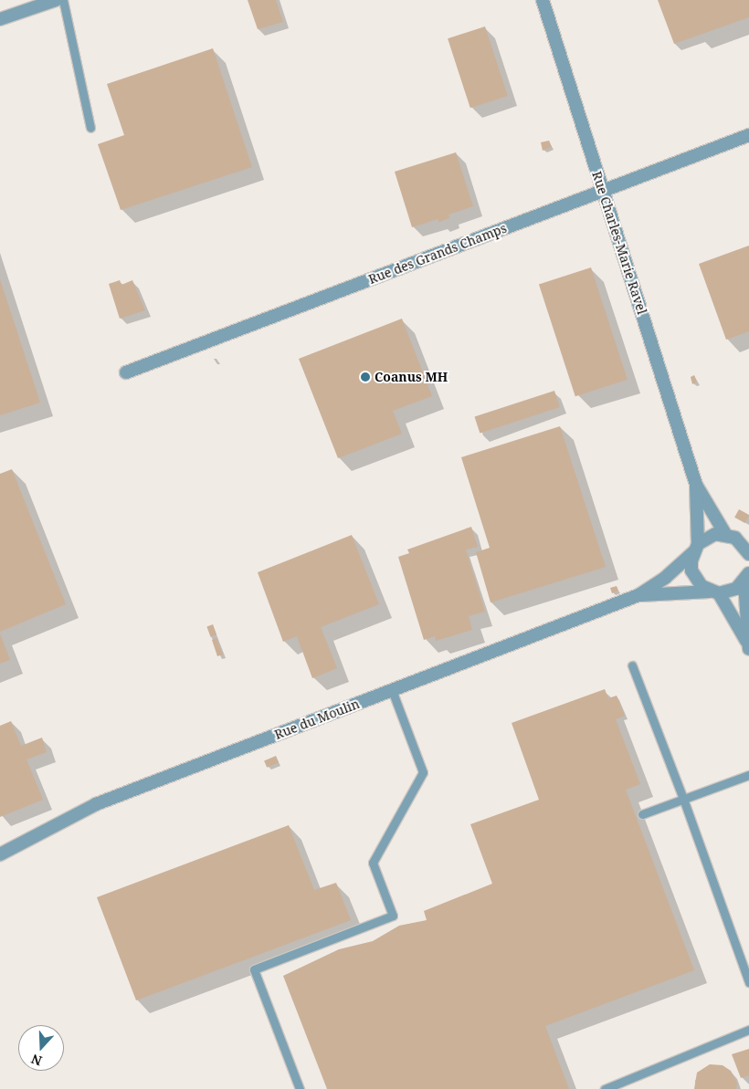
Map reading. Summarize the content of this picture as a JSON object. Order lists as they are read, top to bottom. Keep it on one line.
{"streets":{"street":["Rue Charles-Marie Ravel","Rue des Grands Champs","Rue du Moulin"]},"crossings":[["Rue Charles-Marie Ravel","Rue des Grands Champs"],["Rue Charles-Marie Ravel","Rue du Moulin"]],"places":["Coanus MH"],"north":"bottom"}
